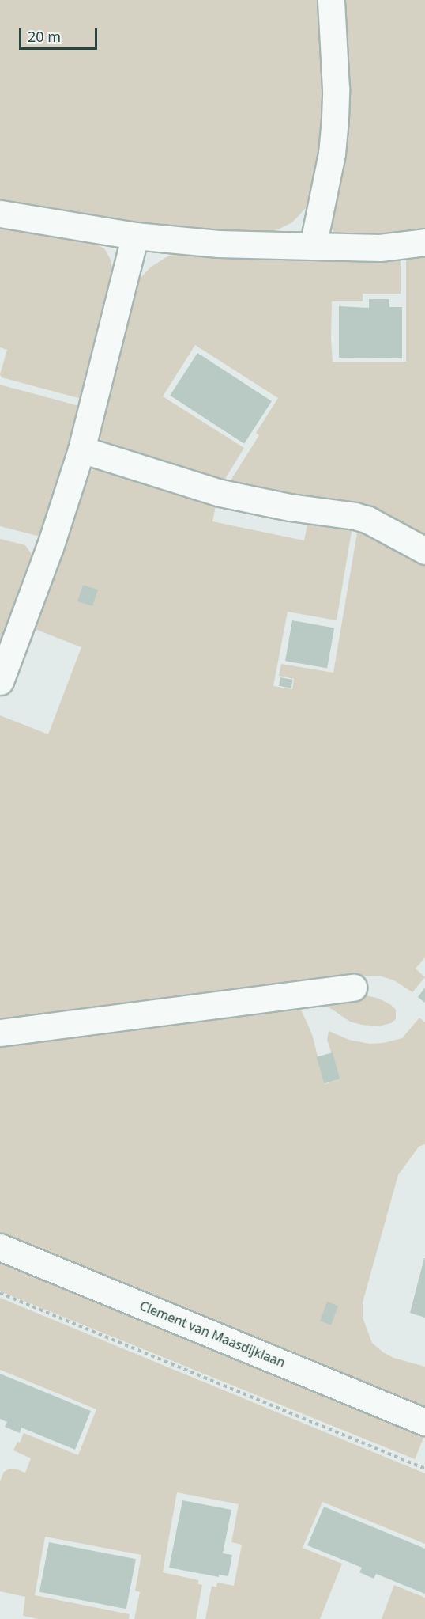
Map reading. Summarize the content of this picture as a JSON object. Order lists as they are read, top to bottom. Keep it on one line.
{"streets":{"street":["Clement van Maasdijklaan"]},"scale_bar":"20 m"}
